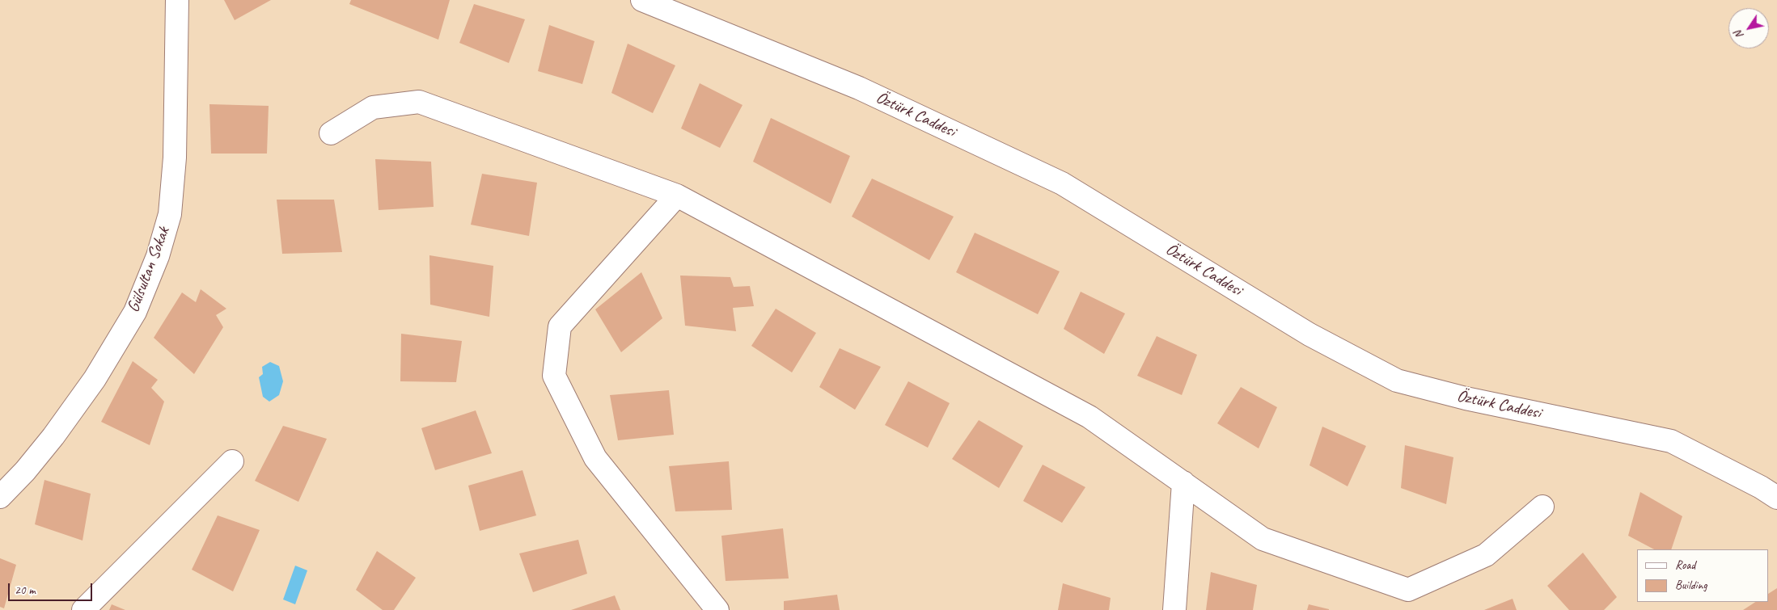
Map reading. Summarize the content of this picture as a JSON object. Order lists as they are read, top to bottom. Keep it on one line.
{"streets":{"street":["Öztürk Caddesi","Gülsultan Sokak"]},"legend":["Road","Building"],"scale_bar":"20 m","north":"bottom left"}
